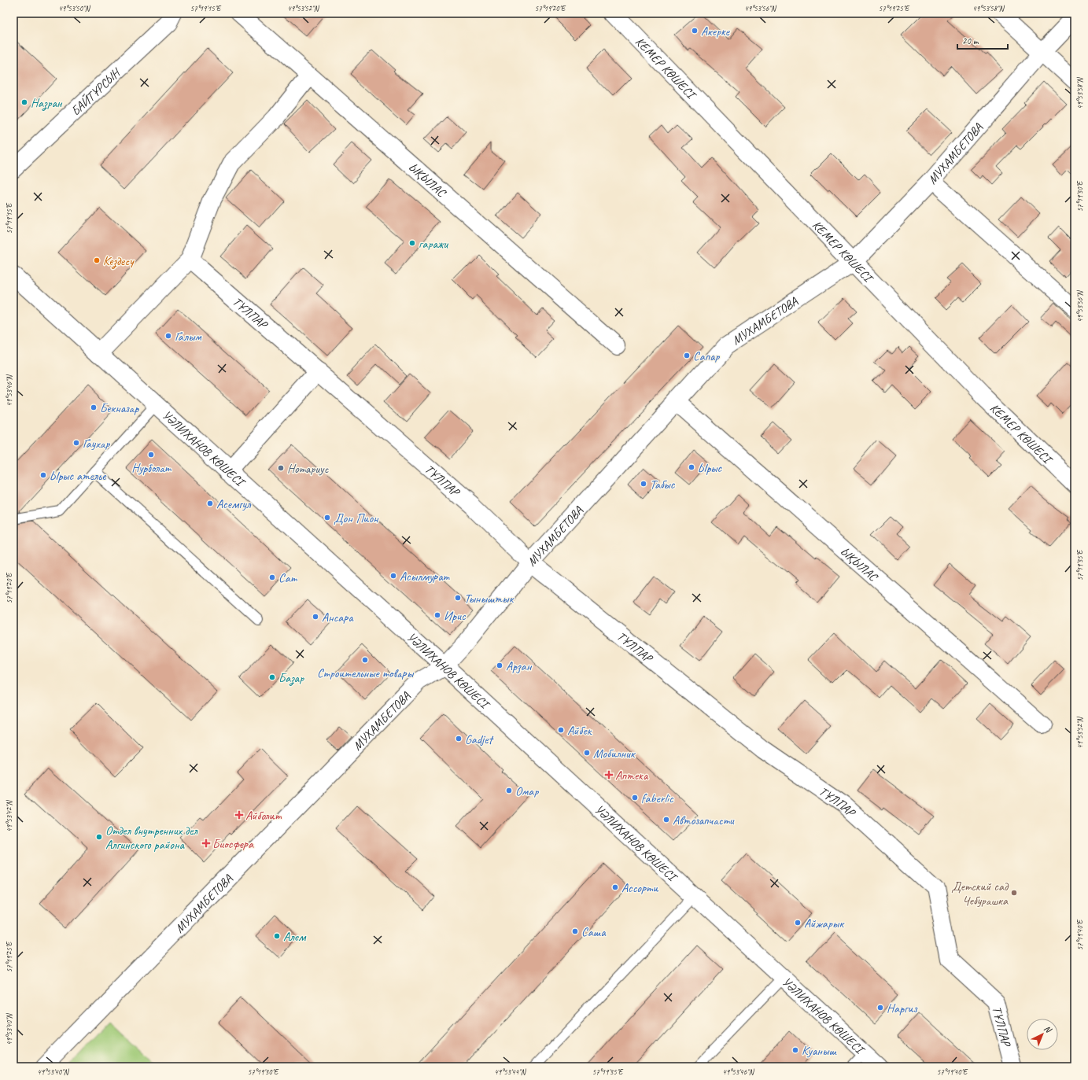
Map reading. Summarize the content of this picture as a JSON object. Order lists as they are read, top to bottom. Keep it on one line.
{"streets":{"street":["КЕМЕР КӨШЕСІ","БАЙТҰРСЫН","МУХАМБЕТОВА","ЫҚЫЛАС","ТҰЛПАР","УӘЛИХАНОВ КӨШЕСІ"]},"crossings":[["КЕМЕР КӨШЕСІ","МУХАМБЕТОВА"],["МУХАМБЕТОВА","ЫҚЫЛАС"],["МУХАМБЕТОВА","ТҰЛПАР"],["МУХАМБЕТОВА","УӘЛИХАНОВ КӨШЕСІ"]],"places":{"other":["Акерке","Назран","гаражи","Кездесу","Галым","Сапар","Бекназар","Гаухар","Нурболат","Ырыс","Нотариус","Ырыс ателье","Табыс","Асемгул","Дон Пион","Асылмурат","Сат","Тыныштык","Ирис","Ансара","Строительные товары","Арзан","Базар","Айбек","Gadjet","Мобилник","Омар","faberlic","Автозапчасти","Отдел внутренних дел Алгинского района","Ассорти","Детский сад Чебурашка","Айжарык","Саша","Алем","Наргиз","Куаныш"],"health":["Аптека","Айболит","Биосфера"]},"scale_bar":"20 m","north":"top right","coordinates":["49°53'50\"N","57°19'15\"E","49°53'52\"N","57°19'20\"E","49°53'56\"N","57°19'25\"E","49°53'58\"N","57°19'30\"E","49°53'46\"N","57°19'35\"E","49°53'42\"N","57°19'40\"E","49°53'40\"N","49°53'44\"N"]}
